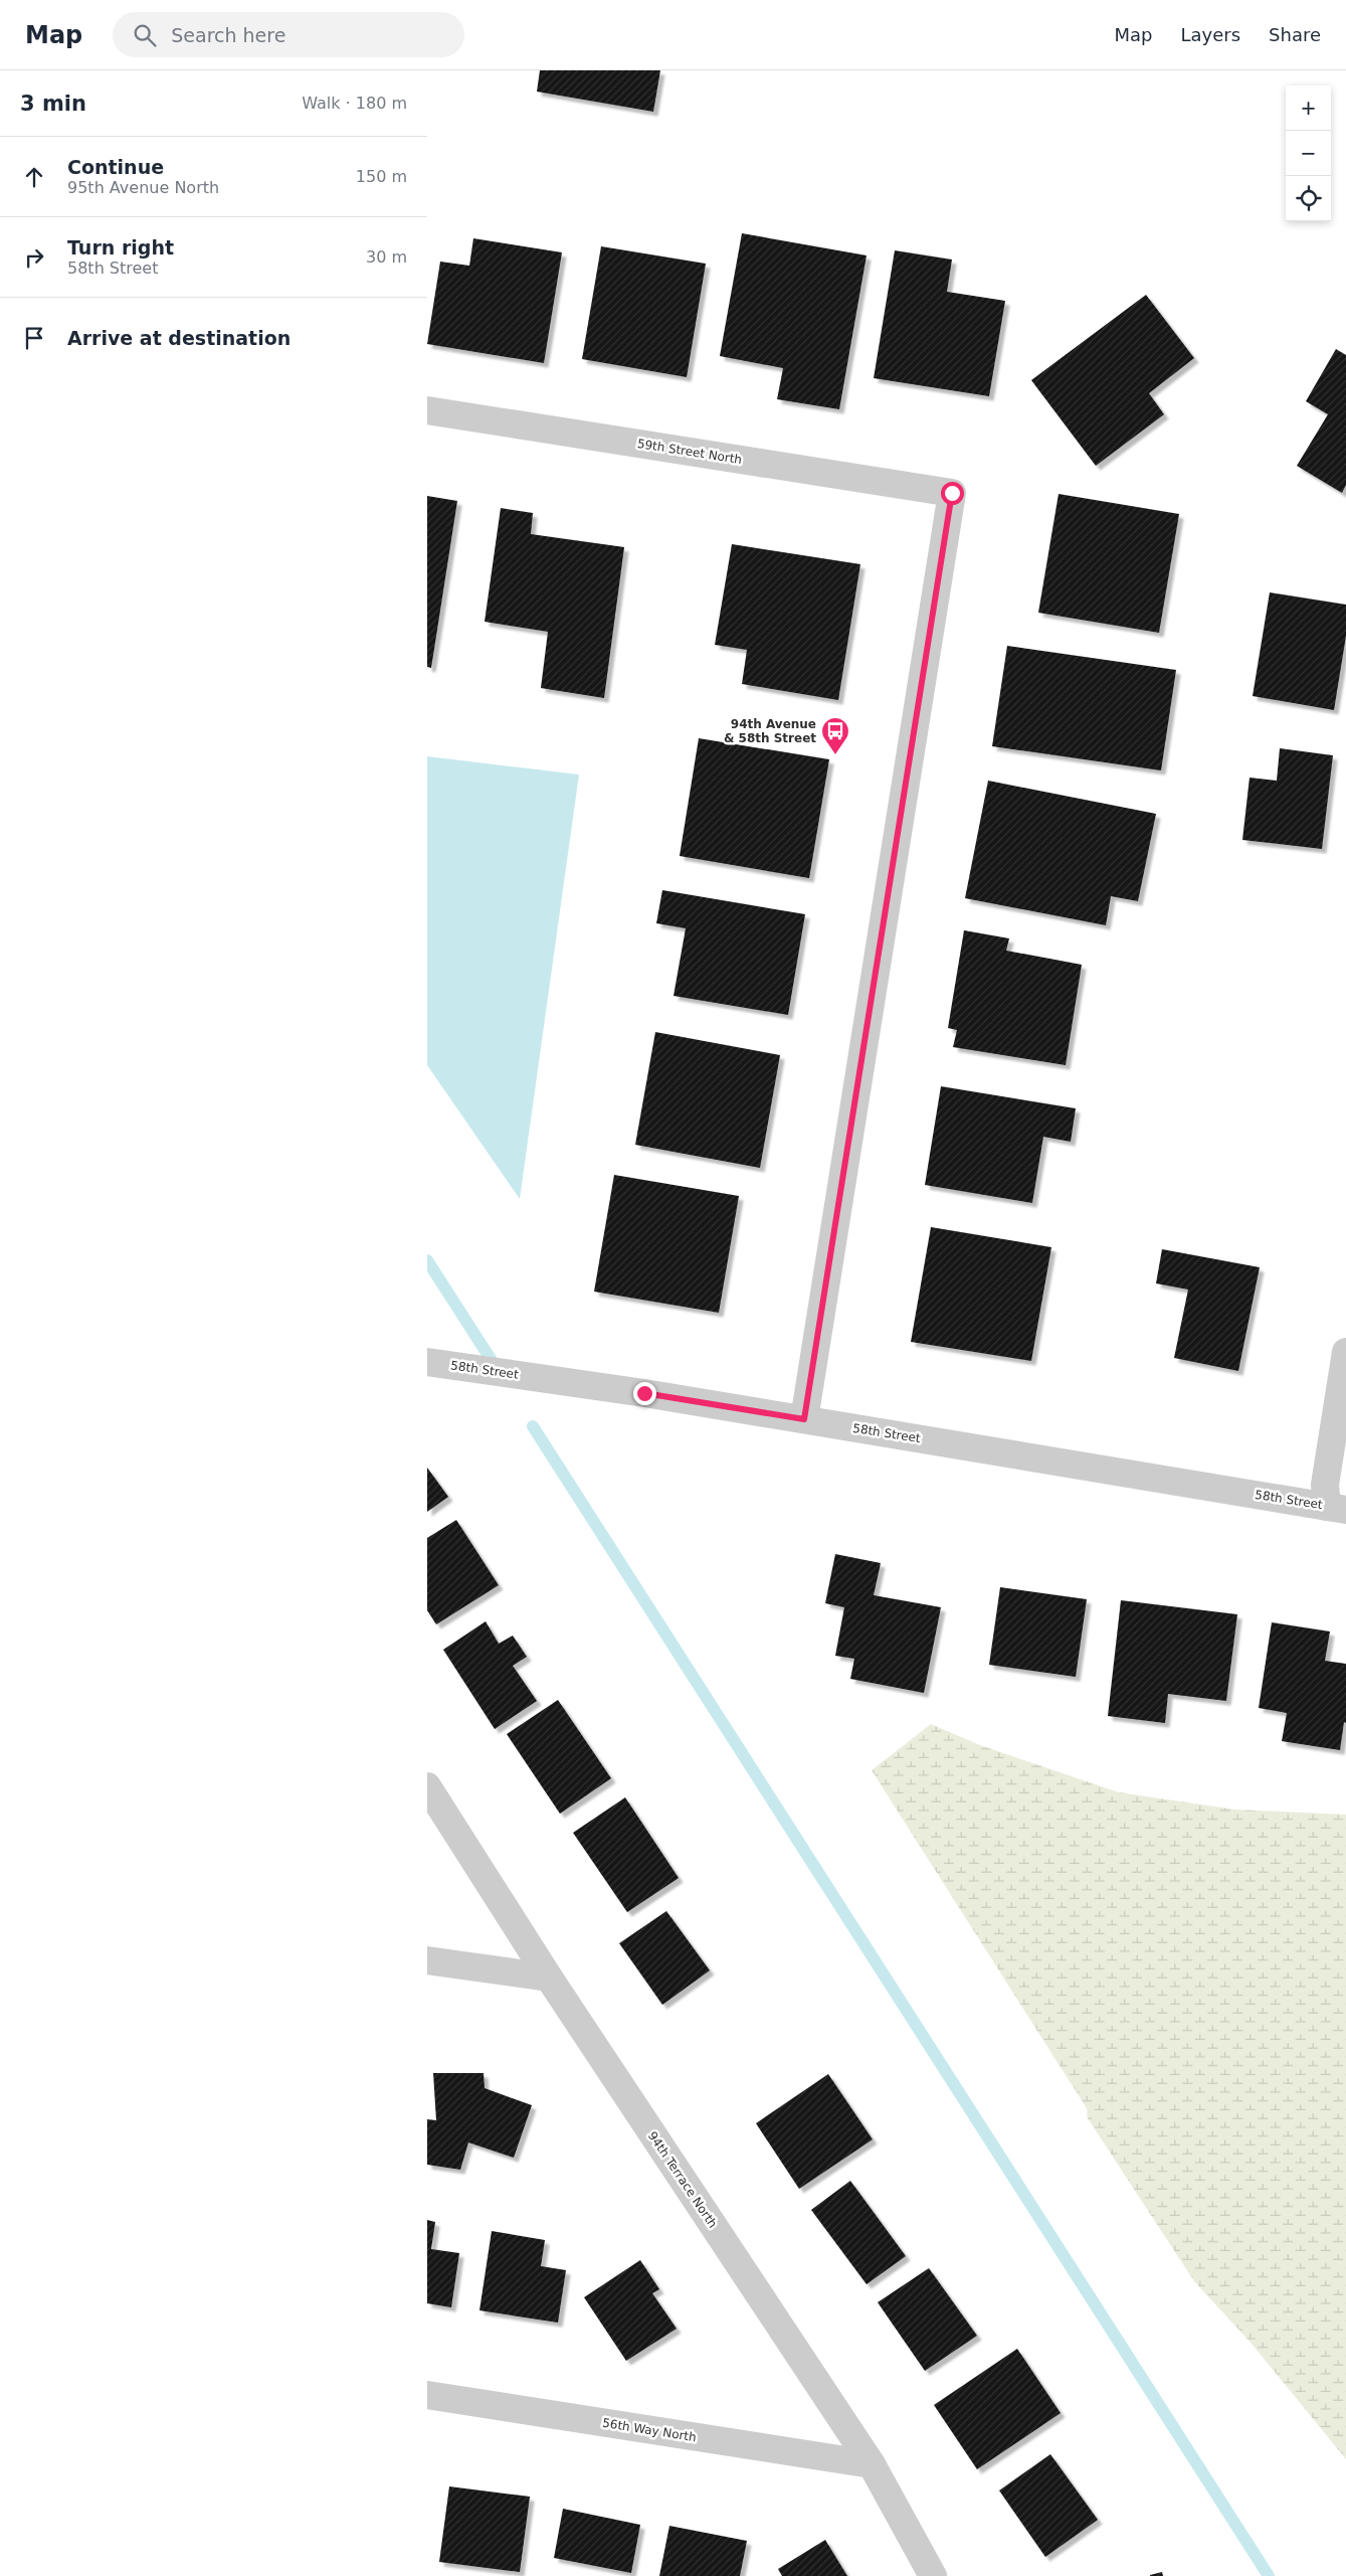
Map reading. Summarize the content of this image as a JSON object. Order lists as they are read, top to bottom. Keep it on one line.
{"streets":{"street":["59th Street North","58th Street","94th Terrace North","56th Way North"]},"crossings":[["59th Street North","58th Street"],["94th Terrace North","56th Way North"]],"places":{"bus stop":["94th Avenue & 58th Street"]},"page":{"header":"Map","search":"Search here","nav":["Map","Layers","Share"],"heading":["3 min","Walk · 180 m"],"map_buttons":["+","−"],"list":[["Continue","95th Avenue North","150 m"],["Turn right","58th Street","30 m"],"Arrive at destination"]}}
